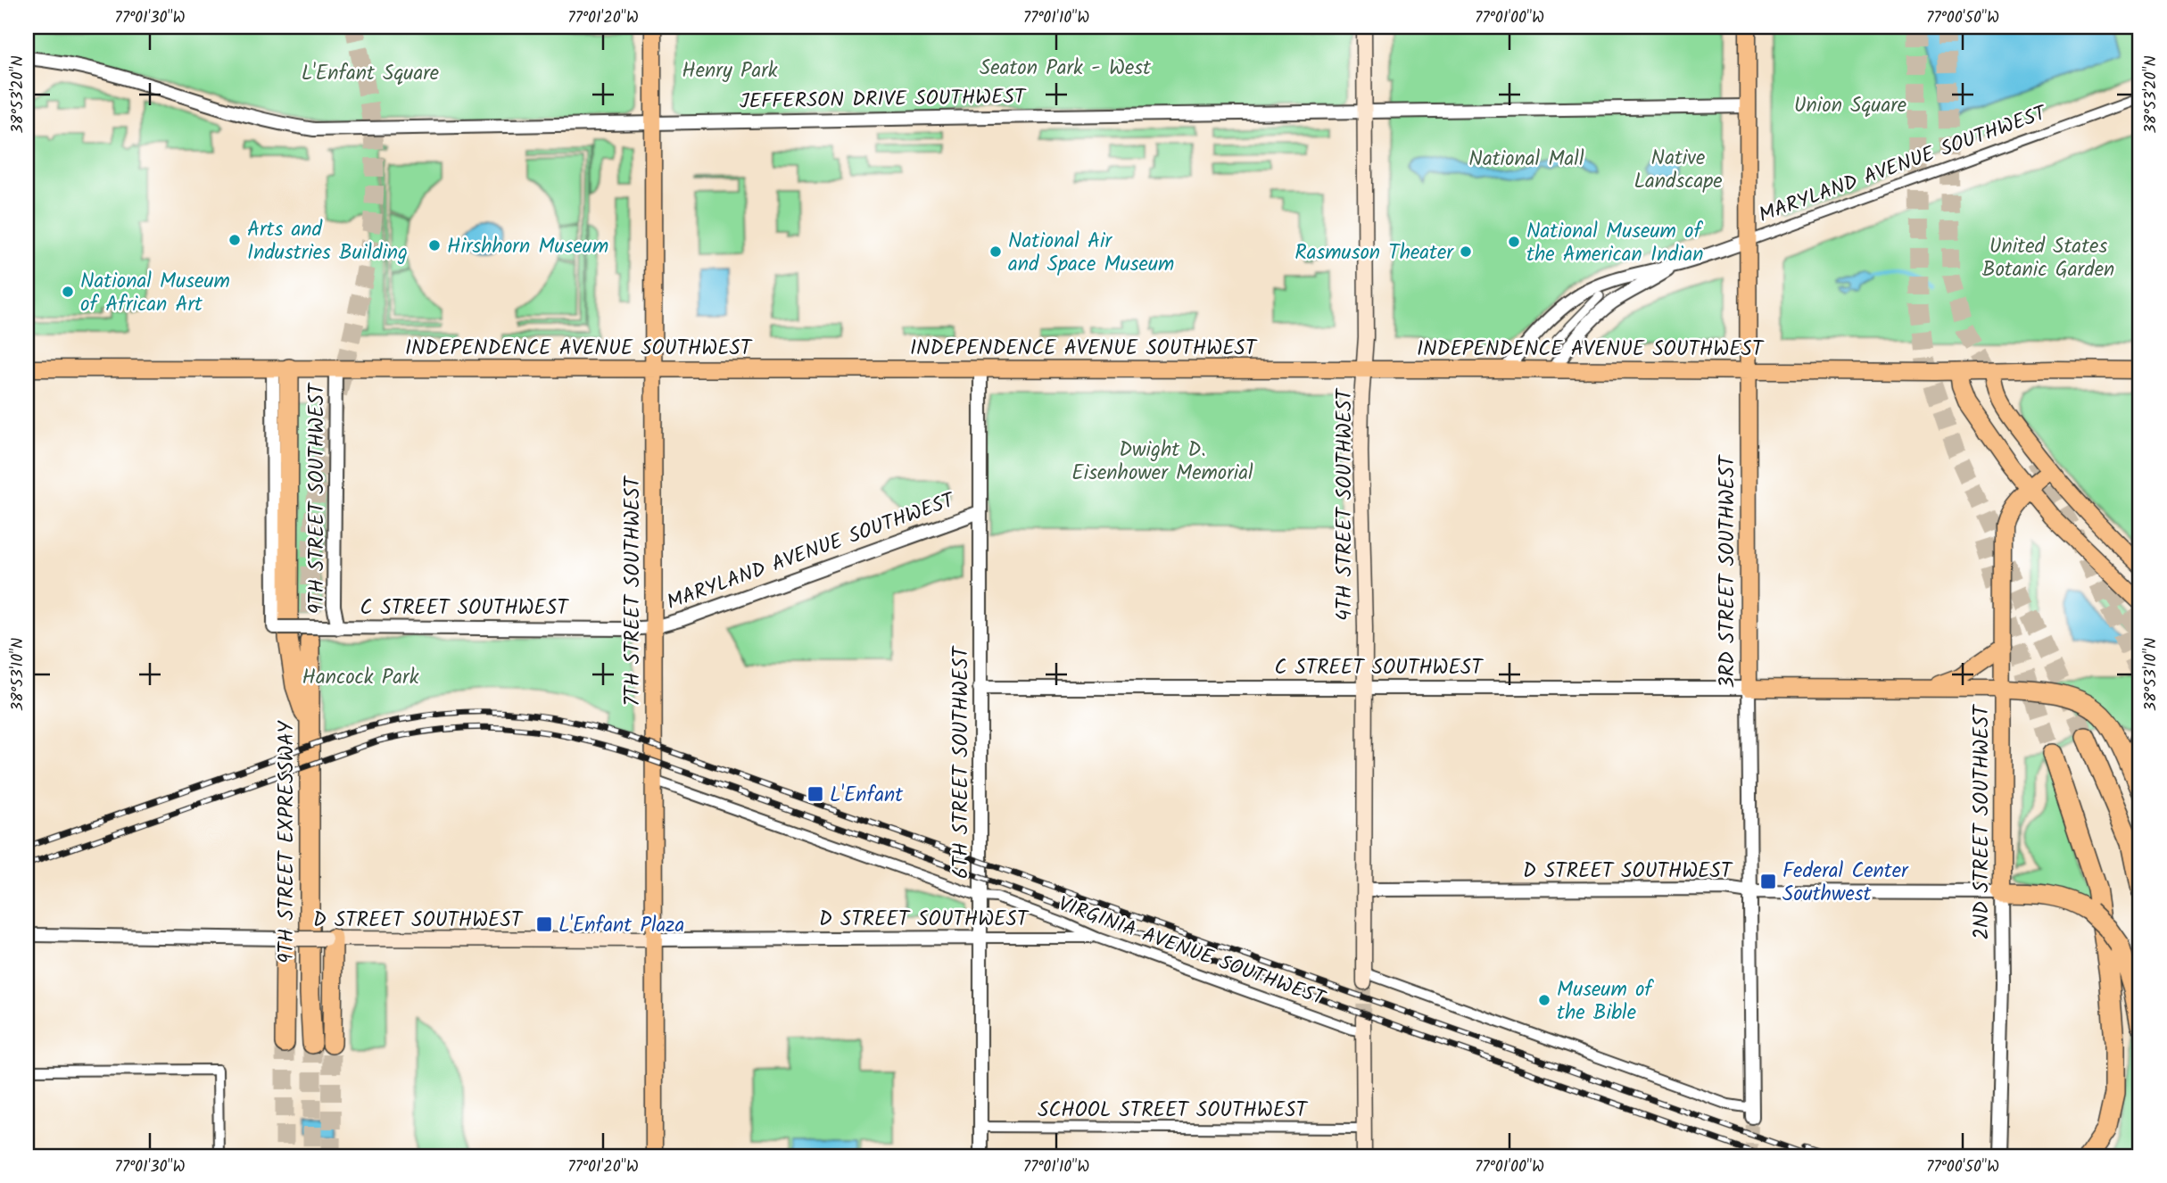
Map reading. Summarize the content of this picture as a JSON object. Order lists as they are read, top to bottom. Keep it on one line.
{"streets":{"highway":["9TH STREET EXPRESSWAY"],"main road":["INDEPENDENCE AVENUE SOUTHWEST","4TH STREET SOUTHWEST","3RD STREET SOUTHWEST","7TH STREET SOUTHWEST","C STREET SOUTHWEST","2ND STREET SOUTHWEST","D STREET SOUTHWEST"],"street":["JEFFERSON DRIVE SOUTHWEST","MARYLAND AVENUE SOUTHWEST","9TH STREET SOUTHWEST","6TH STREET SOUTHWEST","VIRGINIA AVENUE SOUTHWEST","SCHOOL STREET SOUTHWEST"]},"crossings":[["JEFFERSON DRIVE SOUTHWEST","4TH STREET SOUTHWEST"],["JEFFERSON DRIVE SOUTHWEST","3RD STREET SOUTHWEST"],["JEFFERSON DRIVE SOUTHWEST","7TH STREET SOUTHWEST"],["MARYLAND AVENUE SOUTHWEST","INDEPENDENCE AVENUE SOUTHWEST"],["MARYLAND AVENUE SOUTHWEST","3RD STREET SOUTHWEST"],["MARYLAND AVENUE SOUTHWEST","7TH STREET SOUTHWEST"],["MARYLAND AVENUE SOUTHWEST","C STREET SOUTHWEST"],["MARYLAND AVENUE SOUTHWEST","6TH STREET SOUTHWEST"],["INDEPENDENCE AVENUE SOUTHWEST","9TH STREET SOUTHWEST"],["INDEPENDENCE AVENUE SOUTHWEST","4TH STREET SOUTHWEST"],["INDEPENDENCE AVENUE SOUTHWEST","3RD STREET SOUTHWEST"],["INDEPENDENCE AVENUE SOUTHWEST","7TH STREET SOUTHWEST"],["INDEPENDENCE AVENUE SOUTHWEST","6TH STREET SOUTHWEST"],["9TH STREET SOUTHWEST","C STREET SOUTHWEST"],["4TH STREET SOUTHWEST","C STREET SOUTHWEST"],["4TH STREET SOUTHWEST","D STREET SOUTHWEST"],["3RD STREET SOUTHWEST","C STREET SOUTHWEST"],["3RD STREET SOUTHWEST","D STREET SOUTHWEST"],["7TH STREET SOUTHWEST","C STREET SOUTHWEST"],["7TH STREET SOUTHWEST","D STREET SOUTHWEST"],["7TH STREET SOUTHWEST","VIRGINIA AVENUE SOUTHWEST"],["C STREET SOUTHWEST","6TH STREET SOUTHWEST"],["C STREET SOUTHWEST","2ND STREET SOUTHWEST"],["C STREET SOUTHWEST","9TH STREET EXPRESSWAY"],["6TH STREET SOUTHWEST","D STREET SOUTHWEST"],["6TH STREET SOUTHWEST","VIRGINIA AVENUE SOUTHWEST"],["6TH STREET SOUTHWEST","SCHOOL STREET SOUTHWEST"],["2ND STREET SOUTHWEST","D STREET SOUTHWEST"],["9TH STREET EXPRESSWAY","D STREET SOUTHWEST"],["D STREET SOUTHWEST","VIRGINIA AVENUE SOUTHWEST"]],"parks":["Seaton Park - West","Henry Park","L'Enfant Square","Union Square","Native Landscape","National Mall","United States Botanic Garden","Dwight D. Eisenhower Memorial","Hancock Park"],"places":{"other":["Arts and Industries Building","National Museum of the American Indian","Hirshhorn Museum","National Air and Space Museum","Rasmuson Theater","National Museum of African Art","Museum of the Bible"],"transit":["L'Enfant","Federal Center Southwest","L'Enfant Plaza"]},"coordinates":["77°01'30\"W","77°01'20\"W","77°01'10\"W","77°01'00\"W","77°00'50\"W","38°53'20\"N","38°53'10\"N"]}
